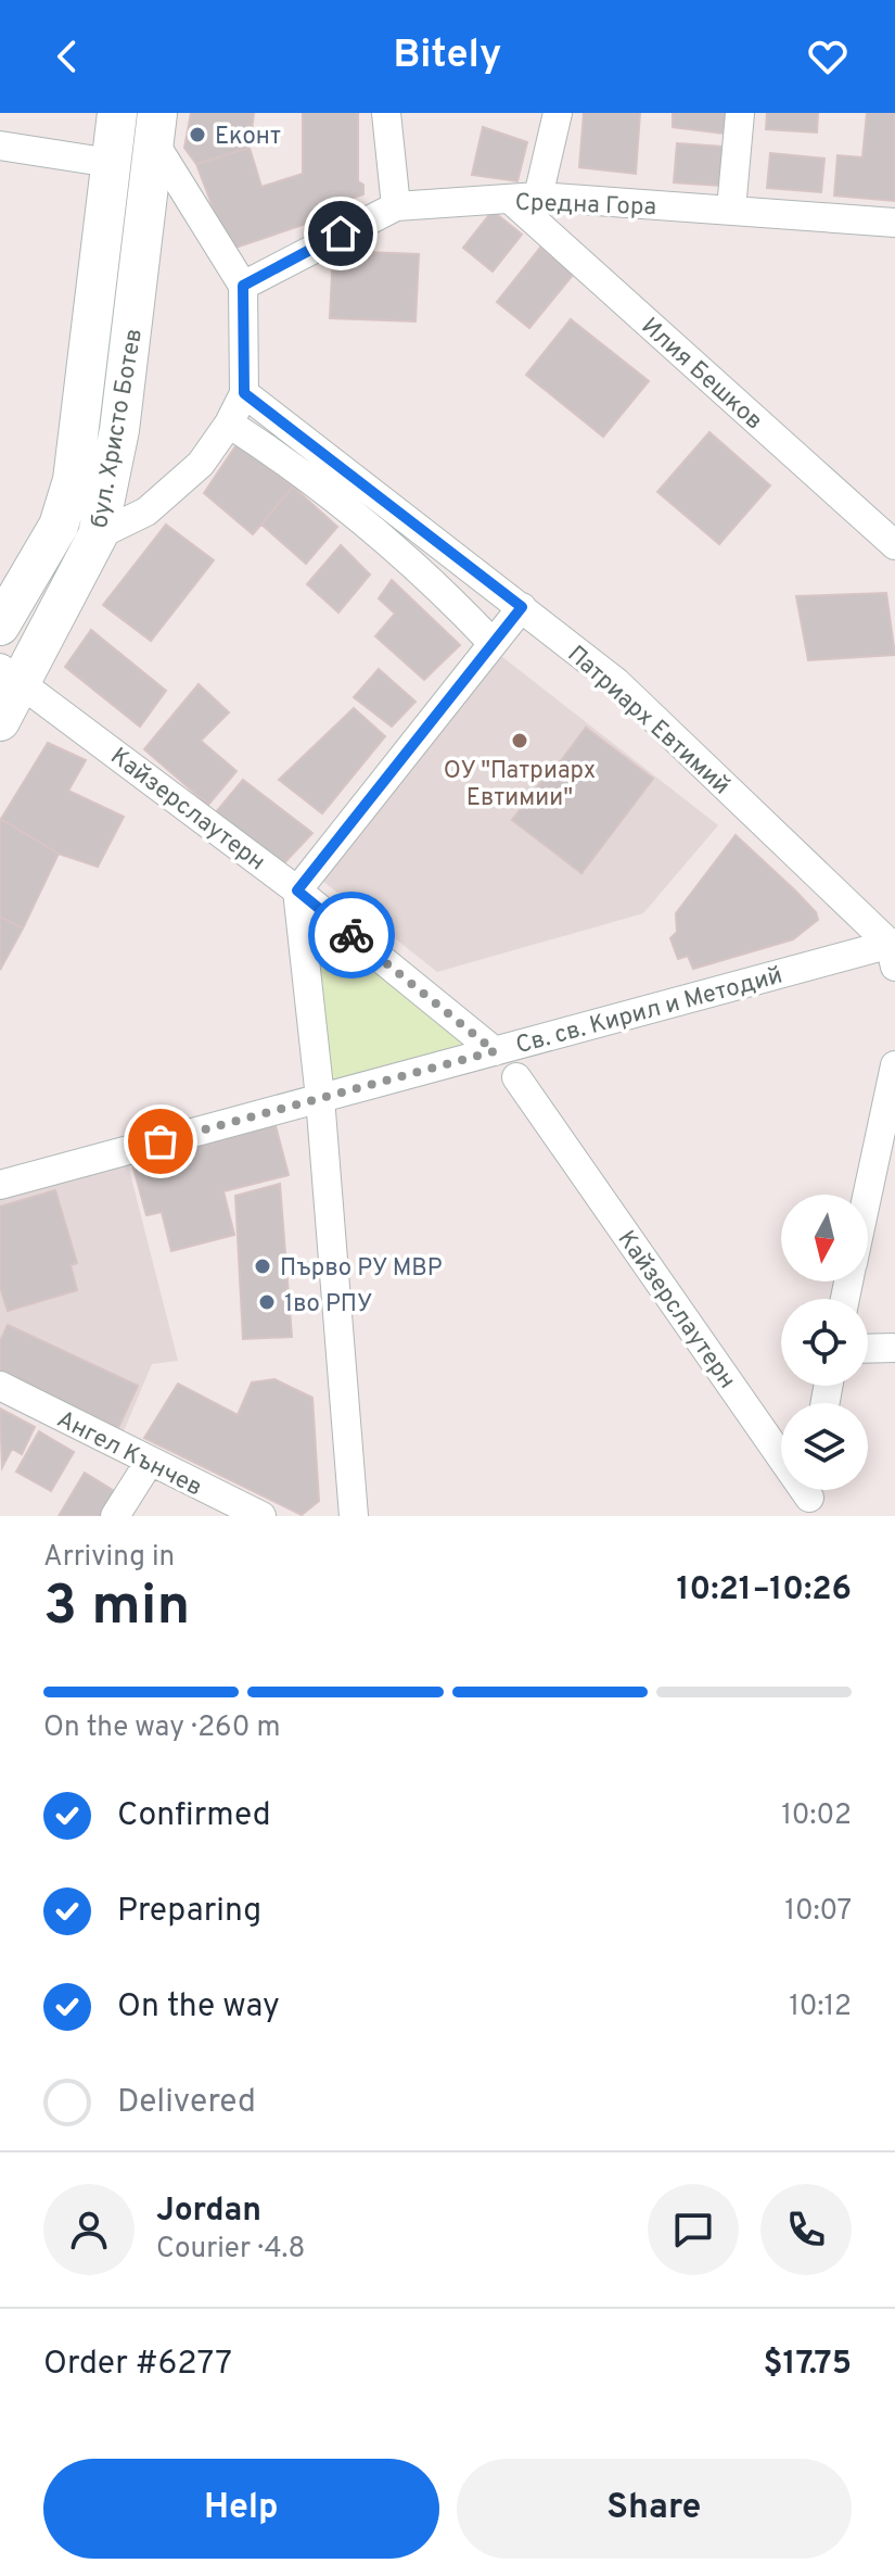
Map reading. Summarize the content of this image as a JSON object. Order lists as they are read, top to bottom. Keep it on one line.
{"streets":{"main road":["бул. Христо Ботев"],"street":["Средна Гора","Илия Бешков","Патриарх Евтимий","Кайзерслаутерн","Св. св. Кирил и Методий","Ангел Кънчев"]},"crossings":[["Средна Гора","Илия Бешков"],["бул. Христо Ботев","Кайзерслаутерн"],["Патриарх Евтимий","Св. св. Кирил и Методий"],["Кайзерслаутерн","Св. св. Кирил и Методий"]],"places":["Еконт","ОУ \"Патриарх Евтимии\"","Първо РУ МВР","1во РПУ"],"north":"bottom","page":{"header":"Bitely","heading":["3 min","Arriving in","10:21–10:26"],"panel":["Jordan","Courier · 4.8","Order #6277","$17.75"],"bar":"On the way · 260 m","list":[["Confirmed","10:02"],["Preparing","10:07"],["On the way","10:12"],"Delivered"],"buttons":["Help","Share"]}}
